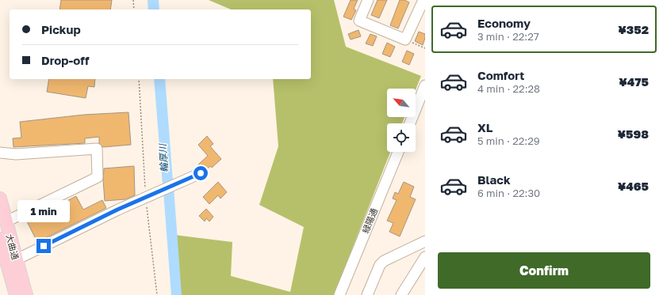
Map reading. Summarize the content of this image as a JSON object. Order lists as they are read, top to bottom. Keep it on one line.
{"streets":{"main road":["大曲通"],"street":["緑陽通"]},"water":["輪厚川"],"north":"top left","page":{"list":[{"name":"Economy","note":"3 min · 22:27","value":"¥352"},{"name":"Comfort","note":"4 min · 22:28","value":"¥475"},{"name":"XL","note":"5 min · 22:29","value":"¥598"},{"name":"Black","note":"6 min · 22:30","value":"¥465"}],"banner":["Pickup","Drop-off"],"bubble":"1 min","buttons":"Confirm"}}
